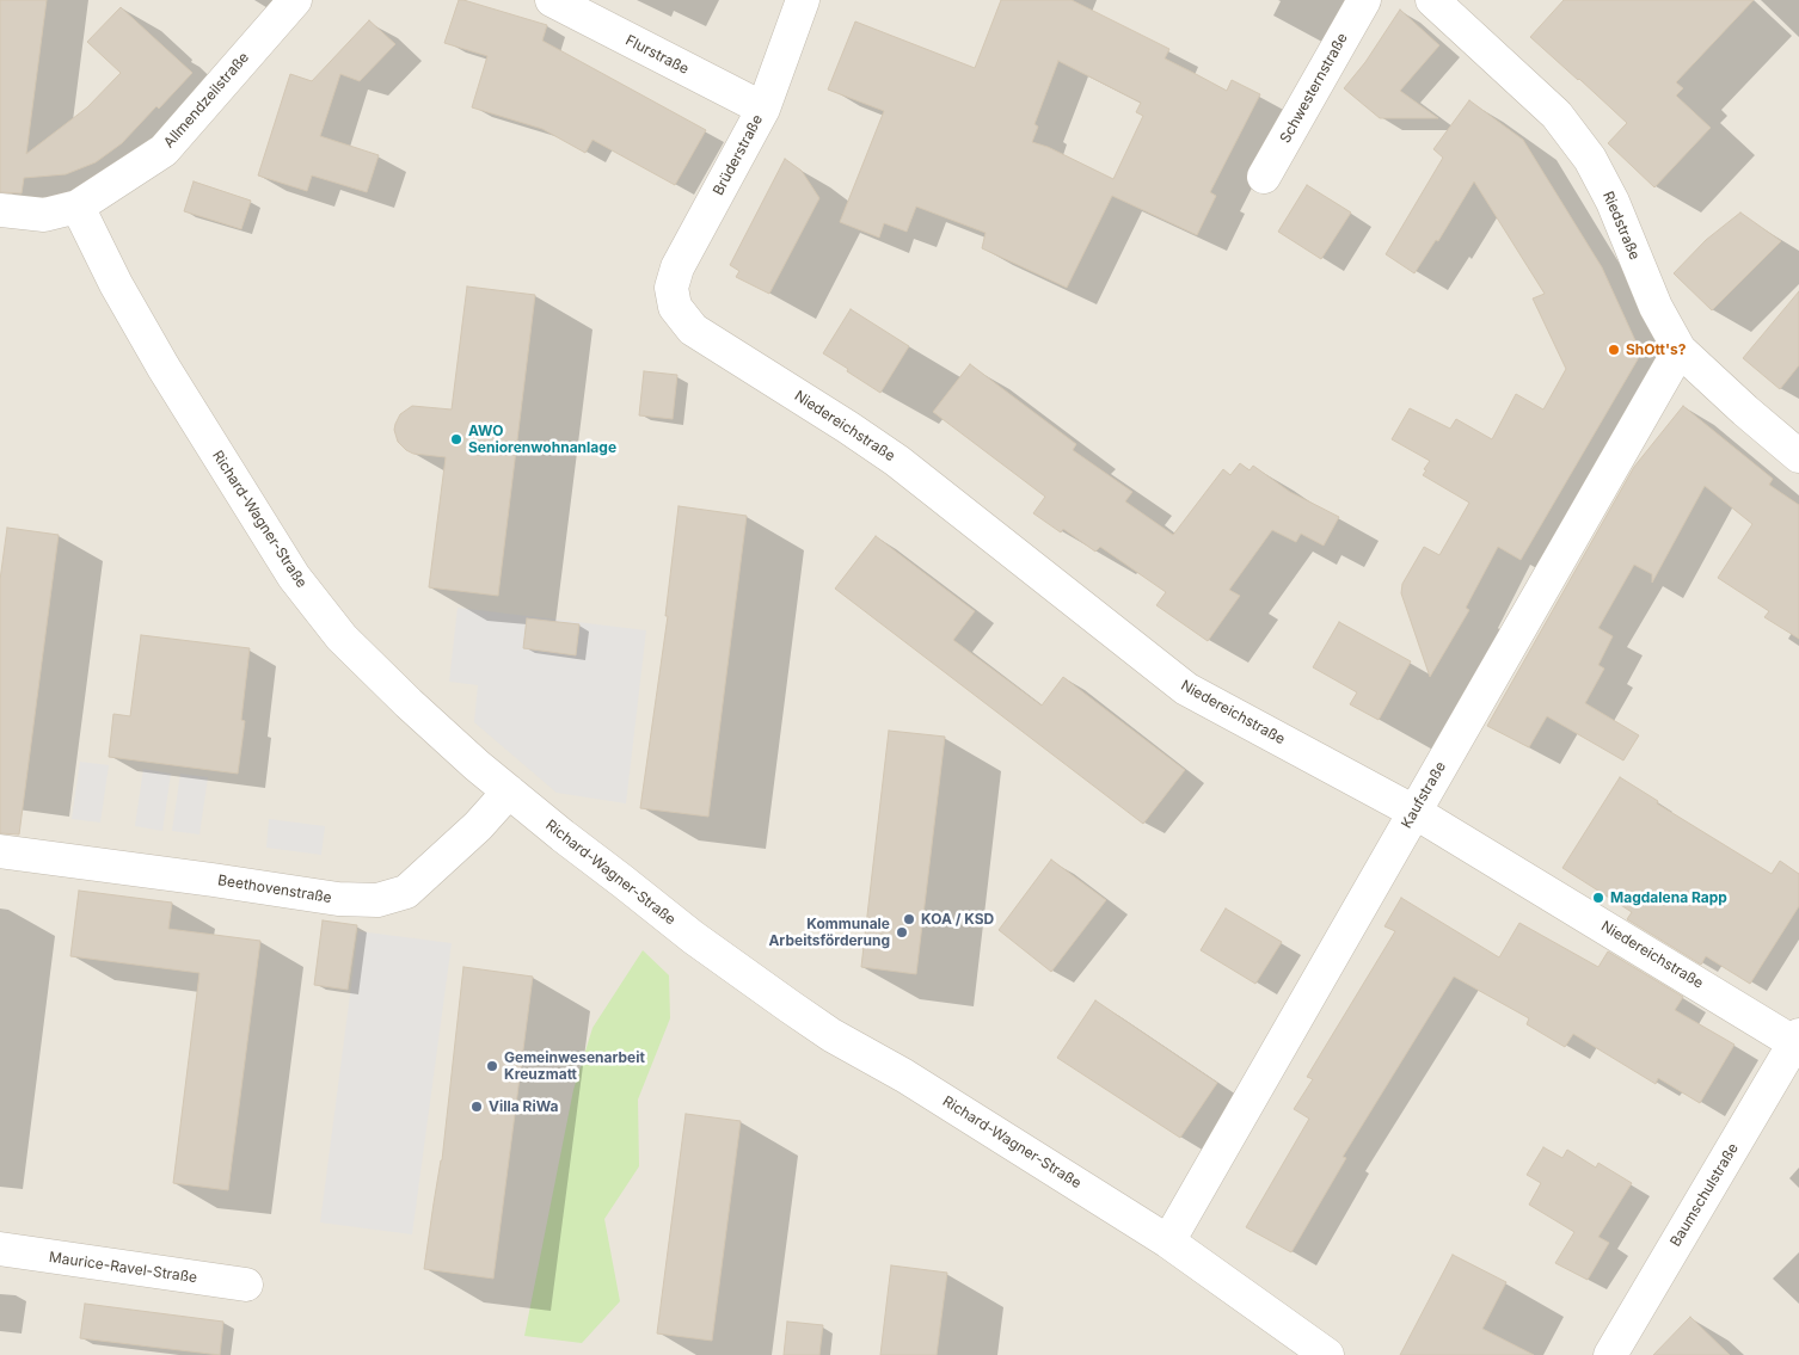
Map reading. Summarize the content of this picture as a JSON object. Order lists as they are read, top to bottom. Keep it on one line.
{"streets":{"street":["Flurstraße","Schwesternstraße","Allmendzeilstraße","Brüderstraße","Riedstraße","Niedereichstraße","Richard-Wagner-Straße","Kaufstraße","Beethovenstraße","Baumschulstraße","Maurice-Ravel-Straße"]},"crossings":[["Flurstraße","Brüderstraße"],["Allmendzeilstraße","Richard-Wagner-Straße"],["Brüderstraße","Niedereichstraße"],["Riedstraße","Kaufstraße"],["Niedereichstraße","Kaufstraße"],["Niedereichstraße","Baumschulstraße"],["Richard-Wagner-Straße","Kaufstraße"],["Richard-Wagner-Straße","Beethovenstraße"]],"places":["ShOtt's?","AWO Seniorenwohnanlage","Magdalena Rapp","KOA / KSD","Kommunale Arbeitsförderung","Gemeinwesenarbeit Kreuzmatt","Villa RiWa"]}
